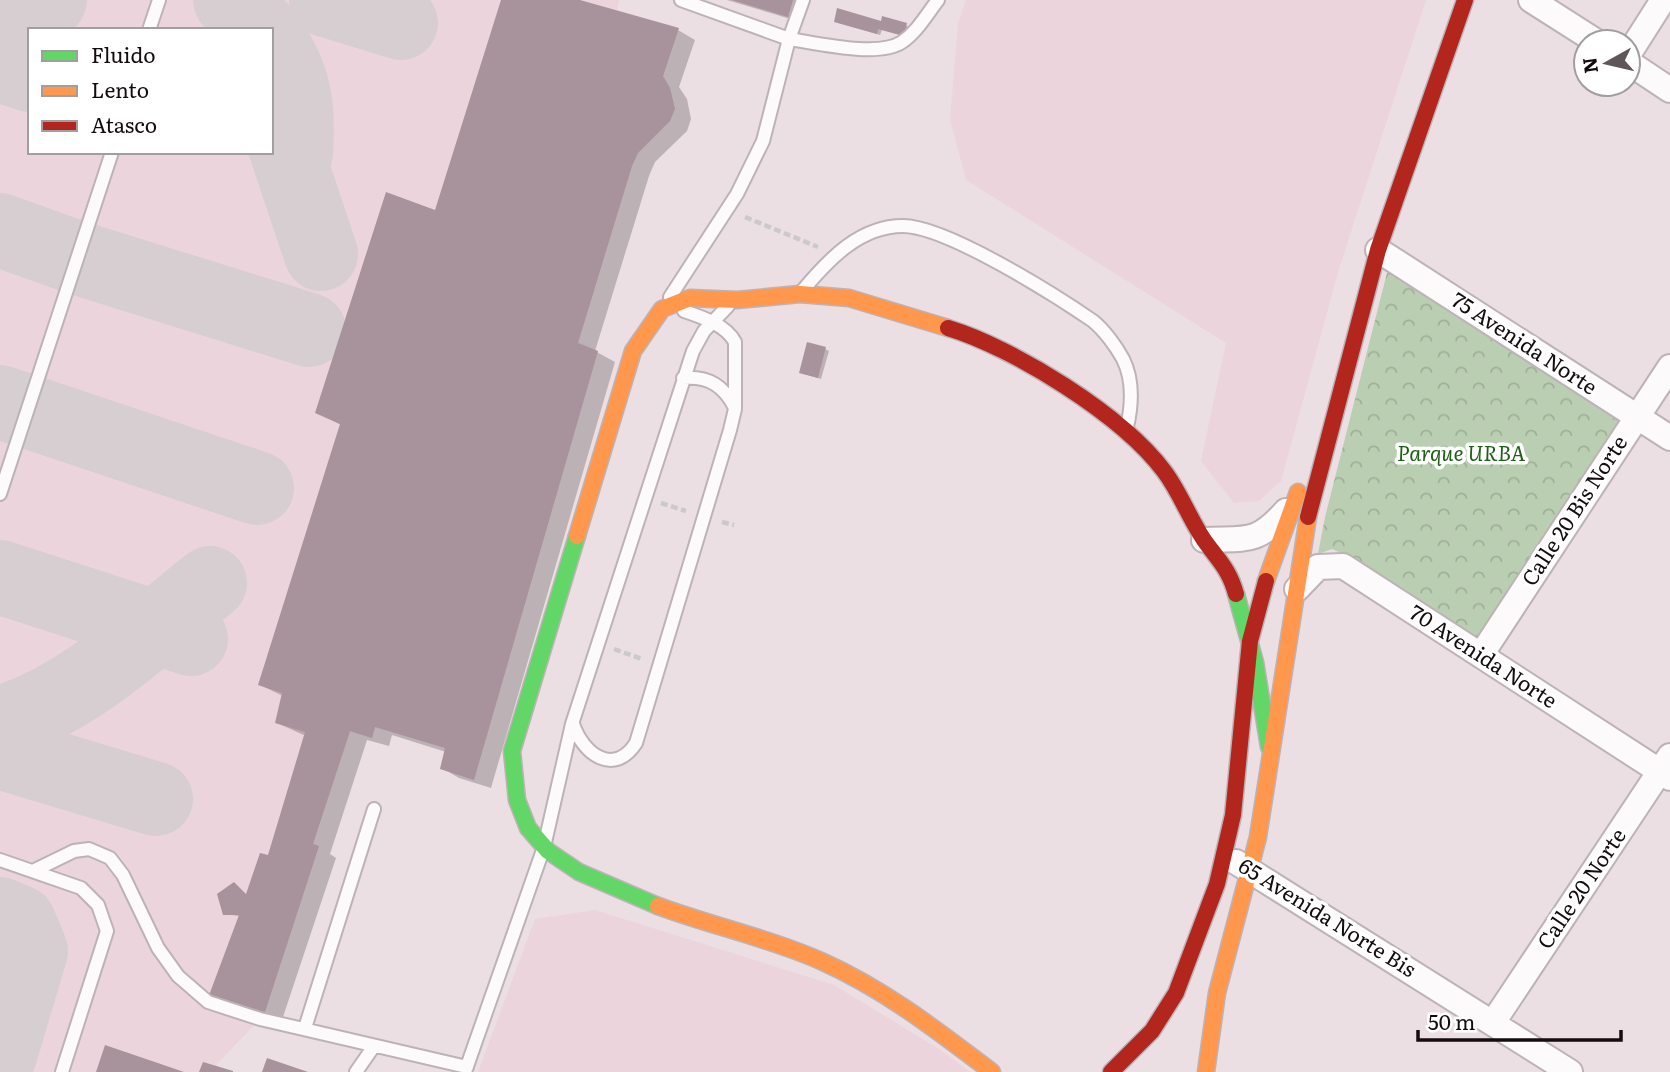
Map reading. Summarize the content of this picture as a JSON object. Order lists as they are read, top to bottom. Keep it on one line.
{"streets":{"street":["75 Avenida Norte","Calle 20 Bis Norte","70 Avenida Norte","Calle 20 Norte","65 Avenida Norte Bis"]},"crossings":[["75 Avenida Norte","Calle 20 Bis Norte"],["Calle 20 Bis Norte","70 Avenida Norte"],["70 Avenida Norte","Calle 20 Norte"],["Calle 20 Norte","65 Avenida Norte Bis"]],"parks":["Parque URBA"],"legend":["Fluido","Lento","Atasco"],"scale_bar":"50 m","north":"left"}
